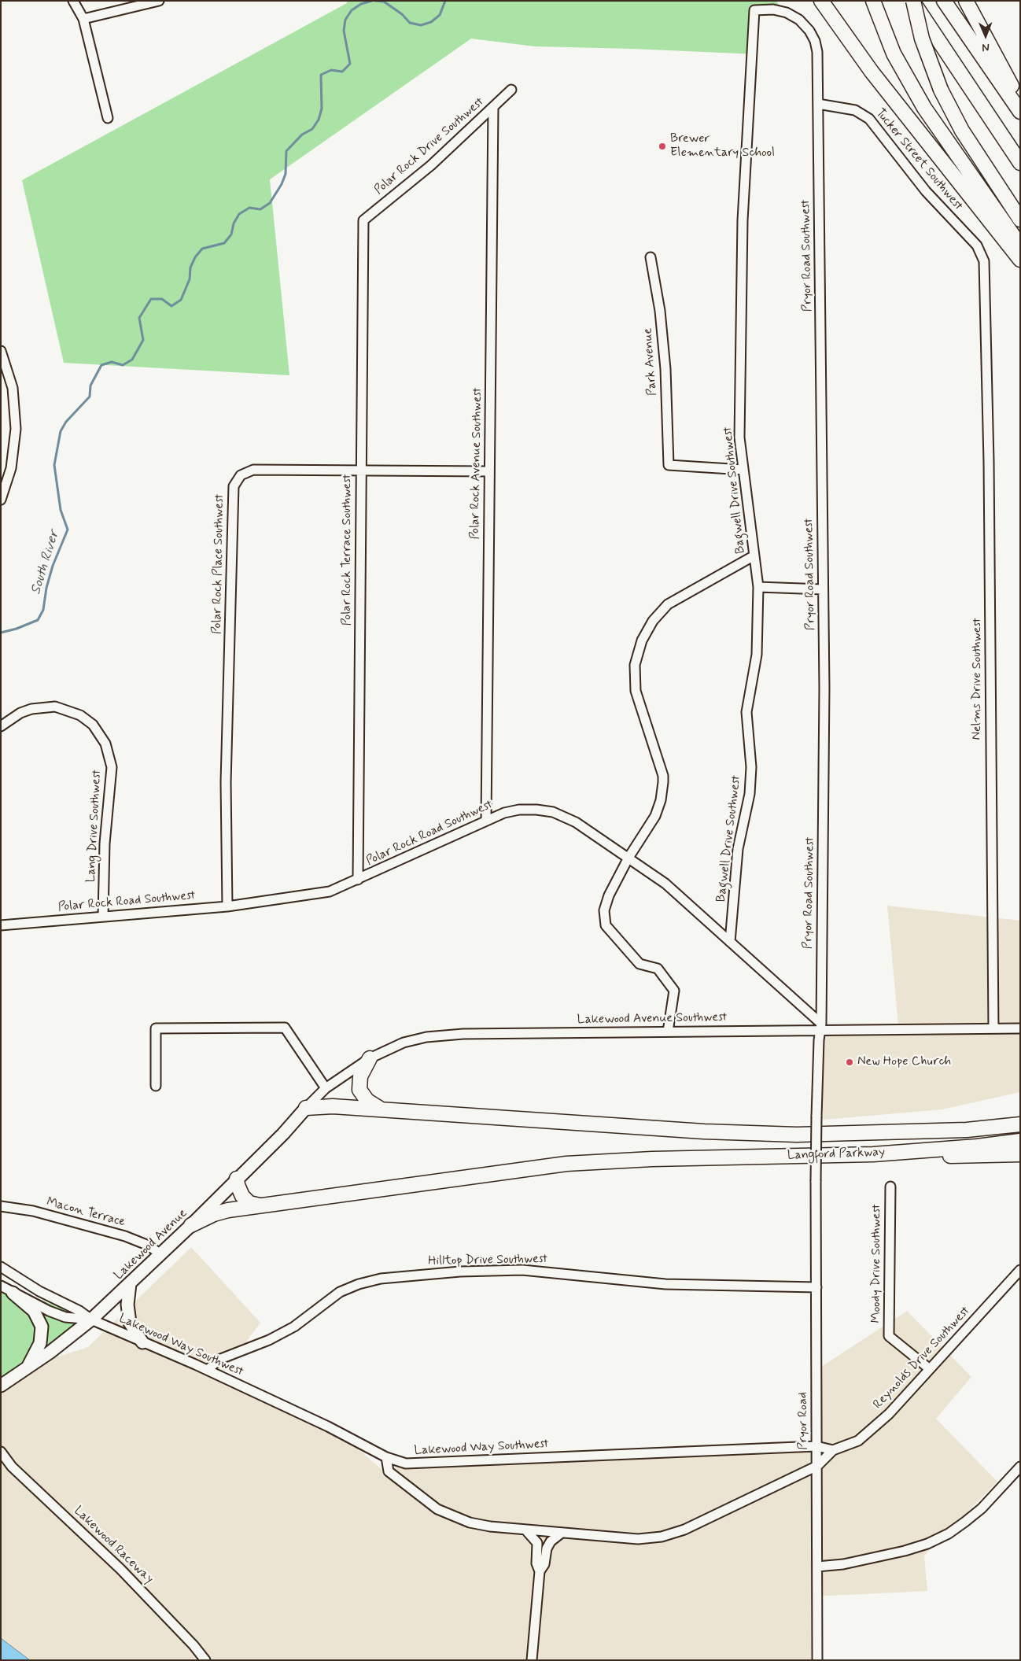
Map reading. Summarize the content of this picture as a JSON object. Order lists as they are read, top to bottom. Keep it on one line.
{"streets":{"highway":["Langford Parkway"],"main road":["Lakewood Avenue"],"street":["Polar Rock Drive Southwest","Tucker Street Southwest","Pryor Road Southwest","Park Avenue","Polar Rock Avenue Southwest","Bagwell Drive Southwest","Polar Rock Terrace Southwest","Polar Rock Place Southwest","Nelms Drive Southwest","Lang Drive Southwest","Polar Rock Road Southwest","Lakewood Avenue Southwest","Macon Terrace","Hilltop Drive Southwest","Moody Drive Southwest","Lakewood Way Southwest","Reynolds Drive Southwest","Pryor Road","Lakewood Raceway"]},"crossings":[["Polar Rock Drive Southwest","Polar Rock Avenue Southwest"],["Polar Rock Drive Southwest","Polar Rock Terrace Southwest"],["Tucker Street Southwest","Pryor Road Southwest"],["Tucker Street Southwest","Nelms Drive Southwest"],["Pryor Road Southwest","Bagwell Drive Southwest"],["Pryor Road Southwest","Polar Rock Road Southwest"],["Pryor Road Southwest","Lakewood Avenue Southwest"],["Pryor Road Southwest","Pryor Road"],["Park Avenue","Bagwell Drive Southwest"],["Polar Rock Avenue Southwest","Polar Rock Place Southwest"],["Polar Rock Avenue Southwest","Polar Rock Road Southwest"],["Bagwell Drive Southwest","Polar Rock Road Southwest"],["Polar Rock Terrace Southwest","Polar Rock Place Southwest"],["Polar Rock Terrace Southwest","Polar Rock Road Southwest"],["Polar Rock Place Southwest","Polar Rock Road Southwest"],["Nelms Drive Southwest","Lakewood Avenue Southwest"],["Lang Drive Southwest","Polar Rock Road Southwest"],["Polar Rock Road Southwest","Lakewood Avenue Southwest"],["Lakewood Avenue Southwest","Langford Parkway"],["Lakewood Avenue Southwest","Lakewood Avenue"],["Langford Parkway","Lakewood Avenue"],["Macon Terrace","Lakewood Avenue"],["Lakewood Avenue","Lakewood Way Southwest"],["Hilltop Drive Southwest","Lakewood Way Southwest"],["Hilltop Drive Southwest","Pryor Road"],["Moody Drive Southwest","Reynolds Drive Southwest"],["Lakewood Way Southwest","Reynolds Drive Southwest"],["Lakewood Way Southwest","Pryor Road"]],"water":["South River"],"places":["Brewer Elementary School","New Hope Church"],"north":"bottom"}
